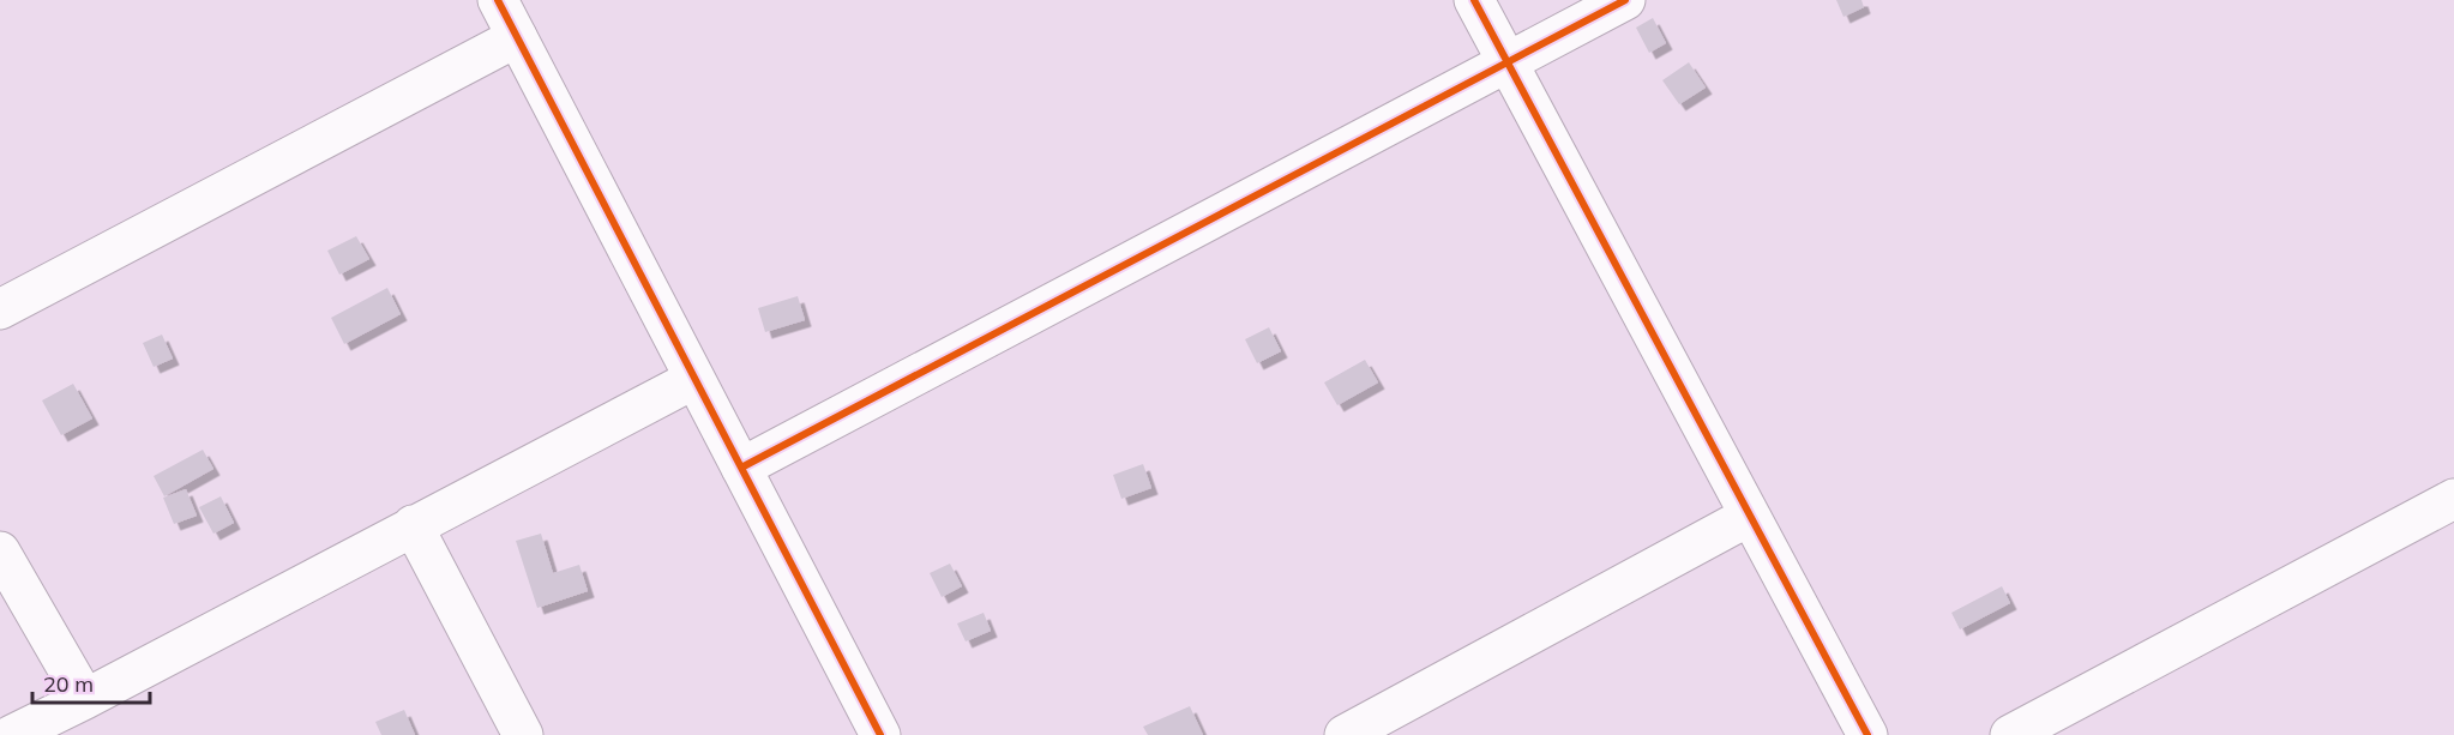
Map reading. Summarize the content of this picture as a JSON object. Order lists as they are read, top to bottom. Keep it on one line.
{"scale_bar":"20 m"}
